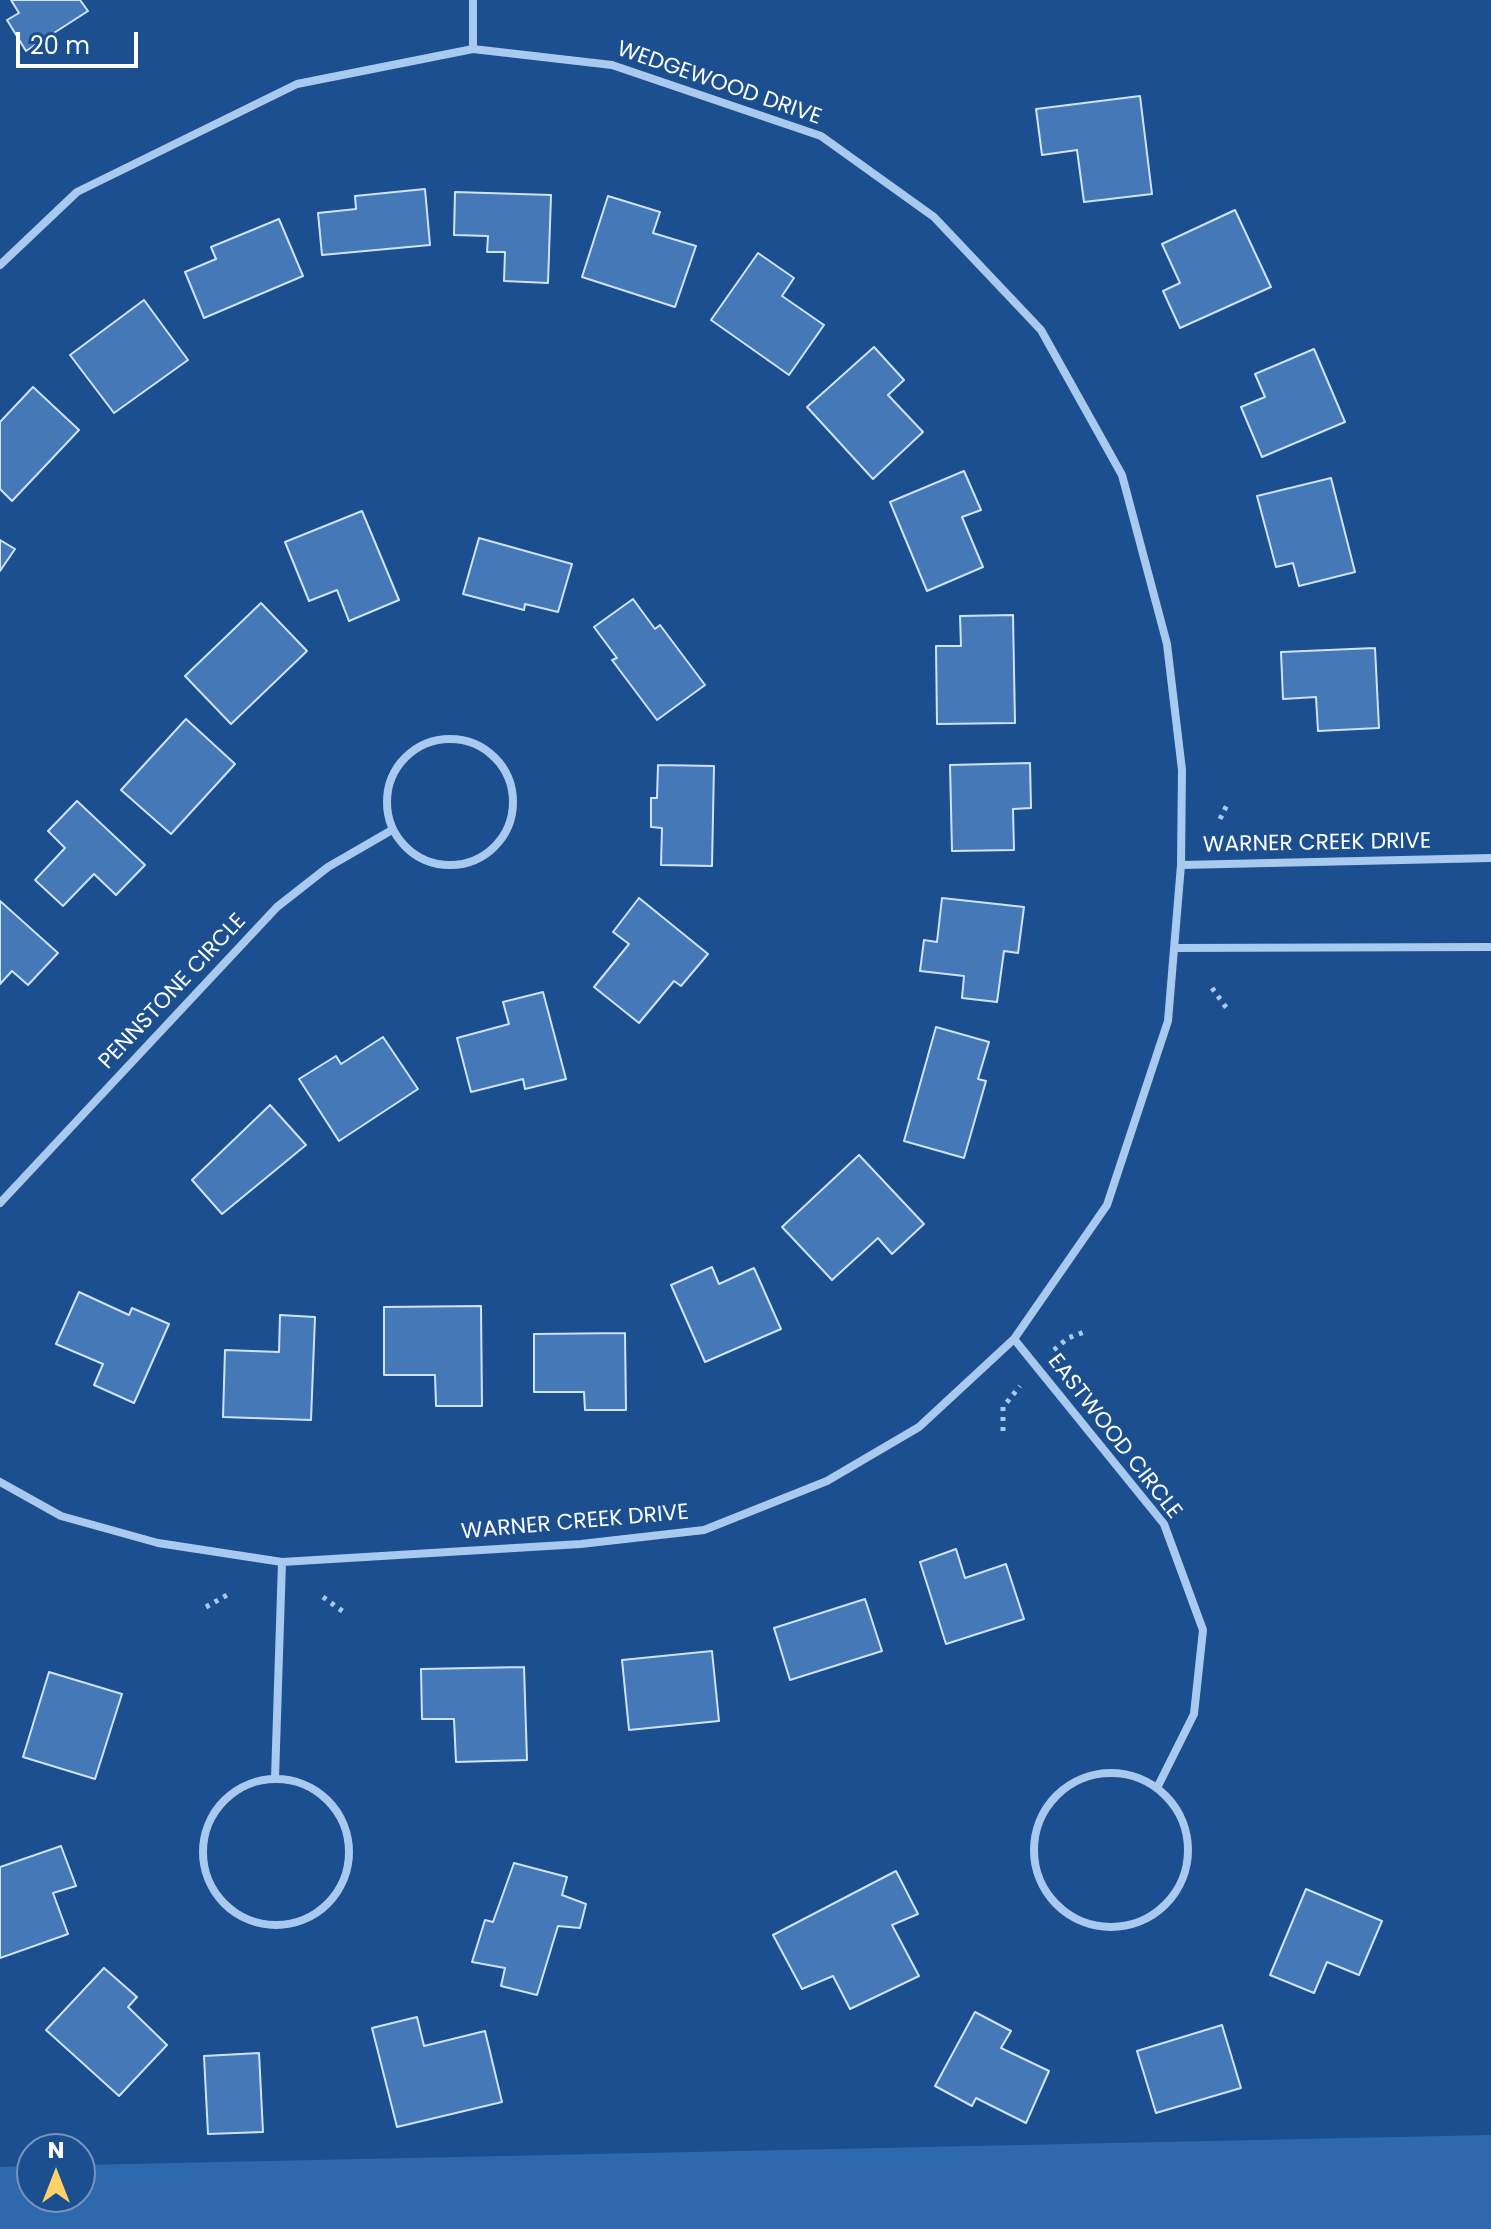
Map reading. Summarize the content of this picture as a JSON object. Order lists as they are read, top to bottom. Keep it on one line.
{"streets":{"street":["WEDGEWOOD DRIVE","WARNER CREEK DRIVE","PENNSTONE CIRCLE","EASTWOOD CIRCLE"]},"crossings":[["WEDGEWOOD DRIVE","WARNER CREEK DRIVE"],["WARNER CREEK DRIVE","EASTWOOD CIRCLE"]],"scale_bar":"20 m","north":"top"}
